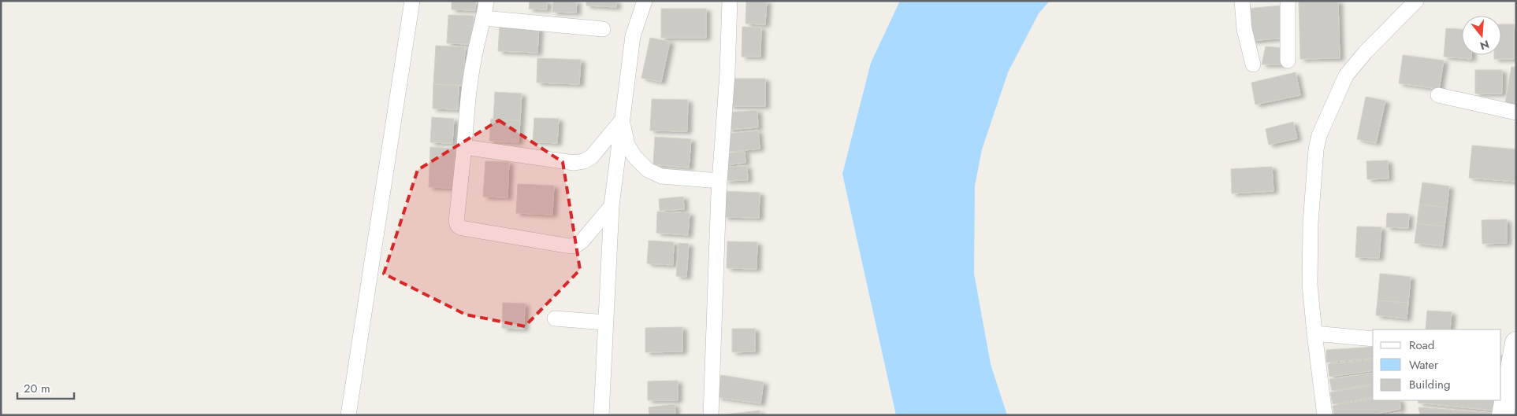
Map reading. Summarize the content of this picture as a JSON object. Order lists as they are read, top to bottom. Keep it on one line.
{"legend":["Road","Water","Building"],"scale_bar":"20 m","north":"bottom"}
